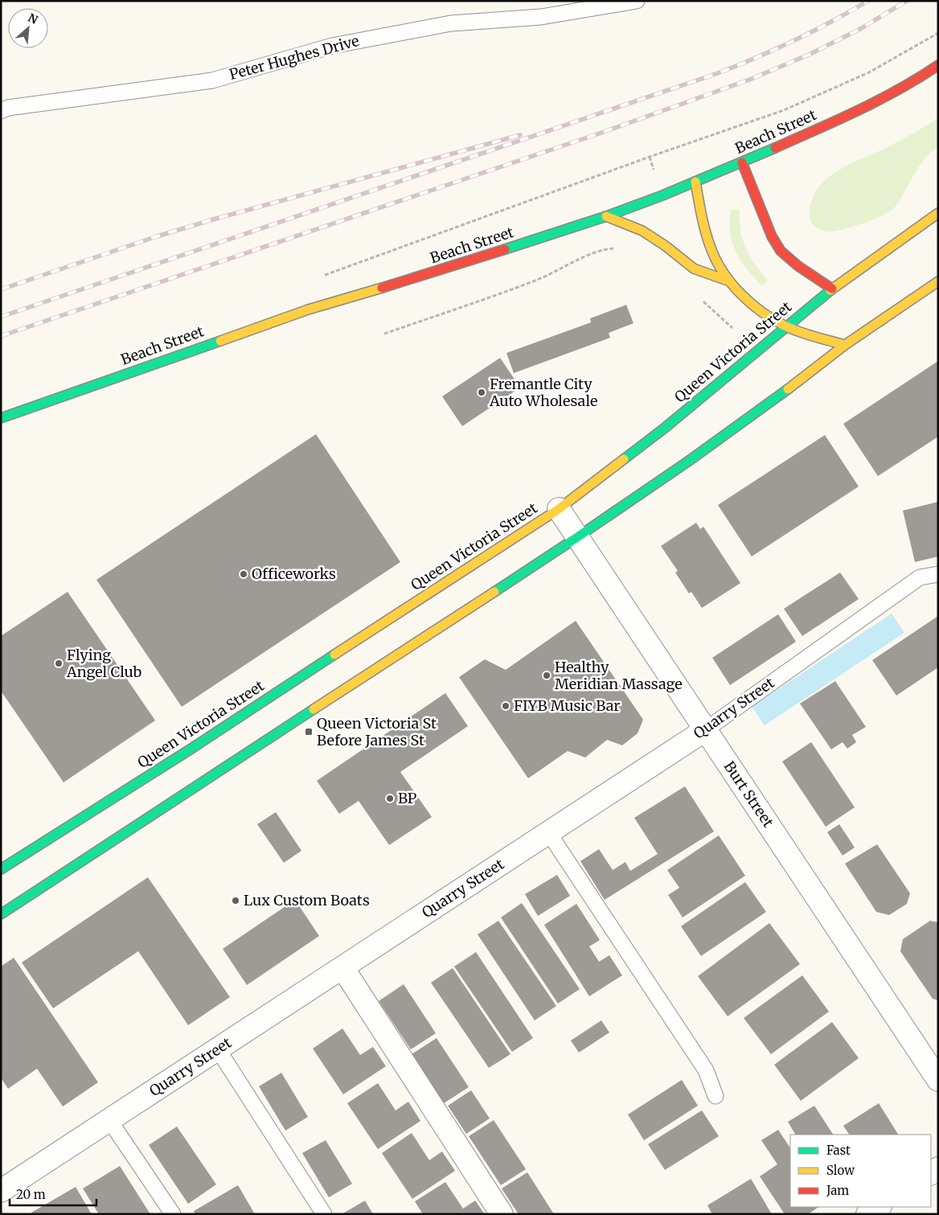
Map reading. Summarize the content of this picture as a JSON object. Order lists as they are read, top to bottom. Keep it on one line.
{"streets":{"main road":["Beach Street","Queen Victoria Street"],"street":["Quarry Street","Burt Street"],"lane":["Peter Hughes Drive"]},"crossings":[["Queen Victoria Street","Burt Street"],["Quarry Street","Burt Street"]],"places":{"other":["Fremantle City Auto Wholesale","Officeworks","Flying Angel Club","Healthy Meridian Massage","FIYB Music Bar","BP","Lux Custom Boats"],"transit":["Queen Victoria St Before James St"]},"legend":["Fast","Slow","Jam"],"scale_bar":"20 m","north":"top right"}
